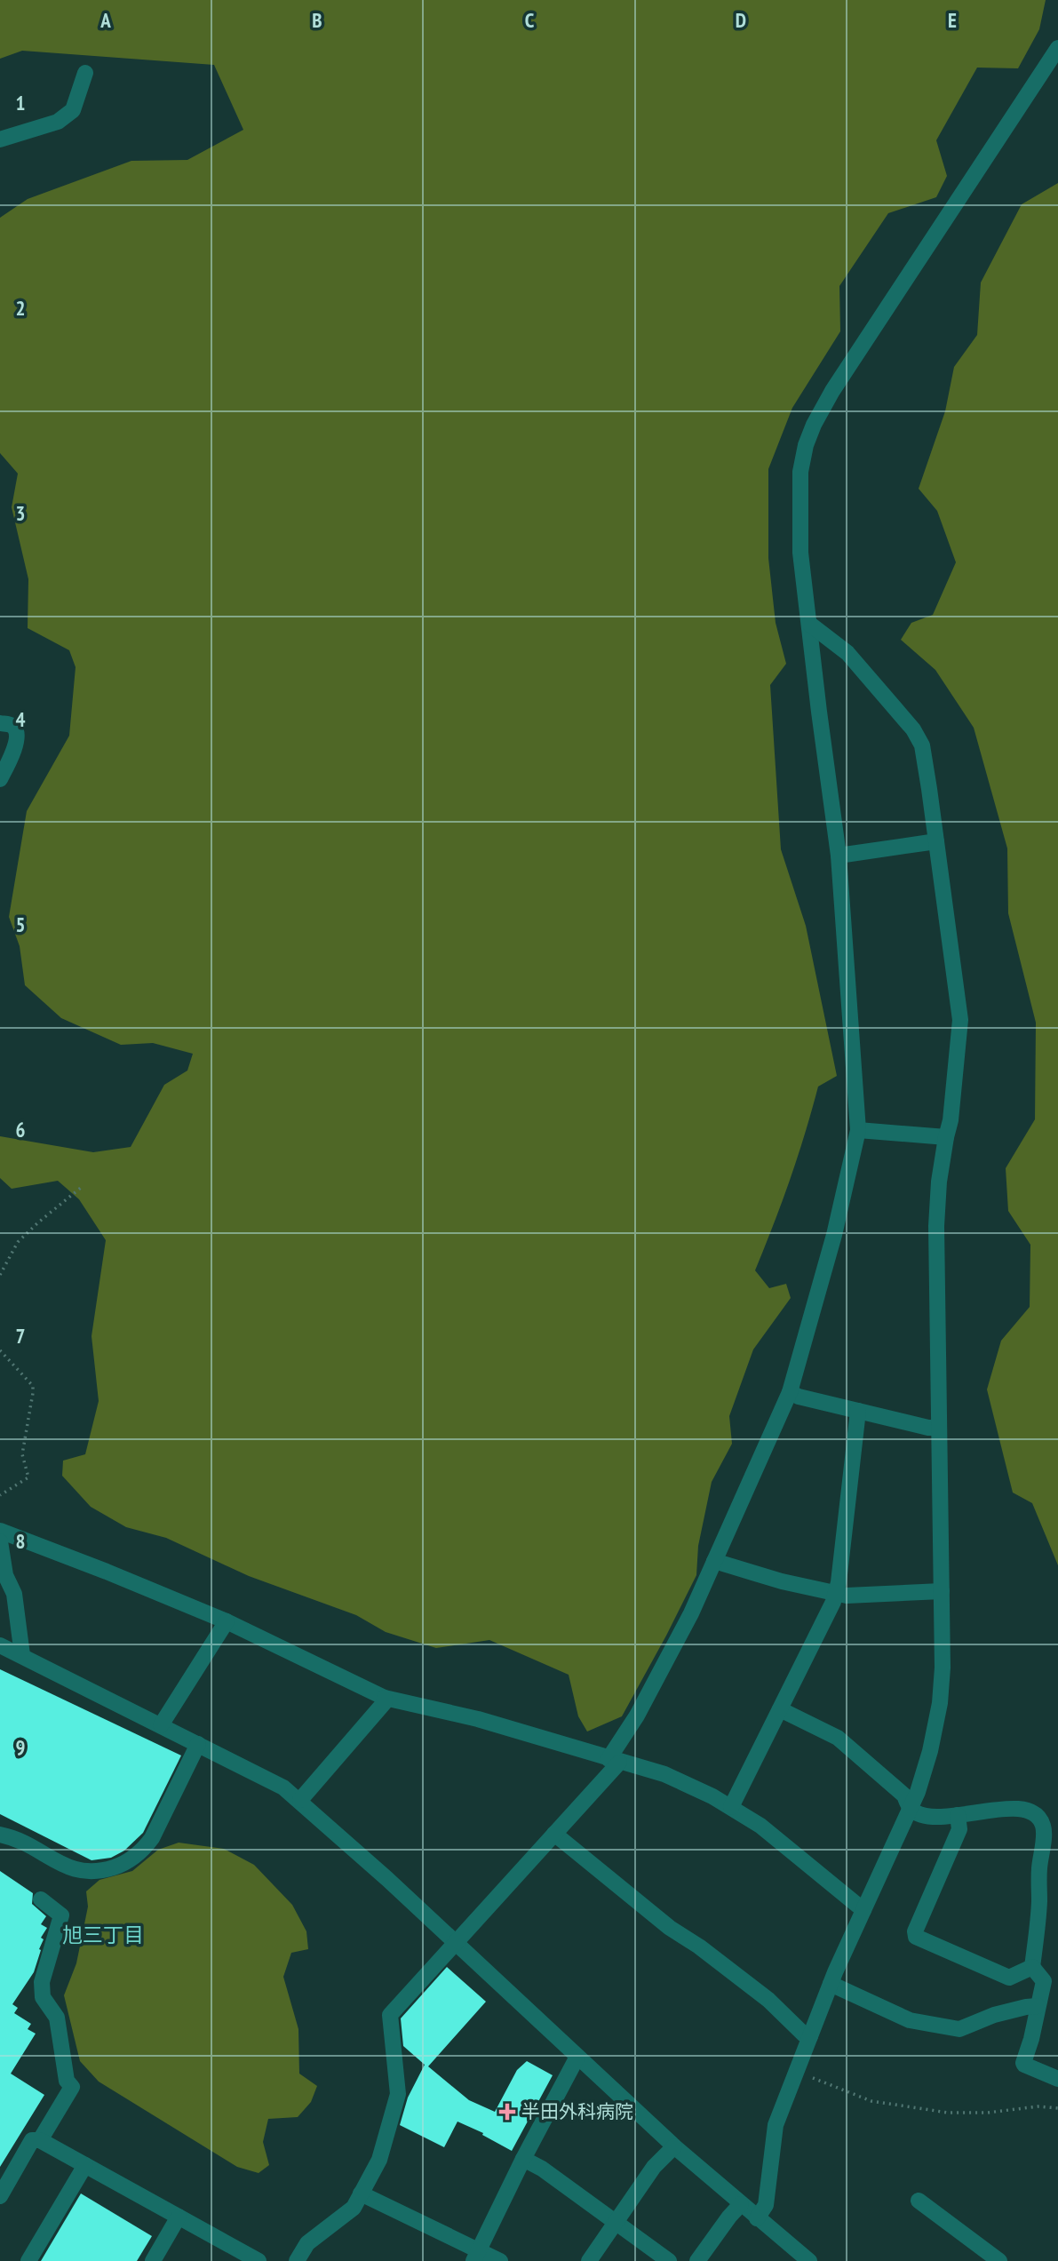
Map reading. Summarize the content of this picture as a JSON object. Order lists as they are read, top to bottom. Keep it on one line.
{"districts":["旭三丁目"],"places":{"health":["半田外科病院"]},"grid":{"columns":["A","B","C","D","E"],"rows":["1","2","3","4","5","6","7","8","9"]}}
